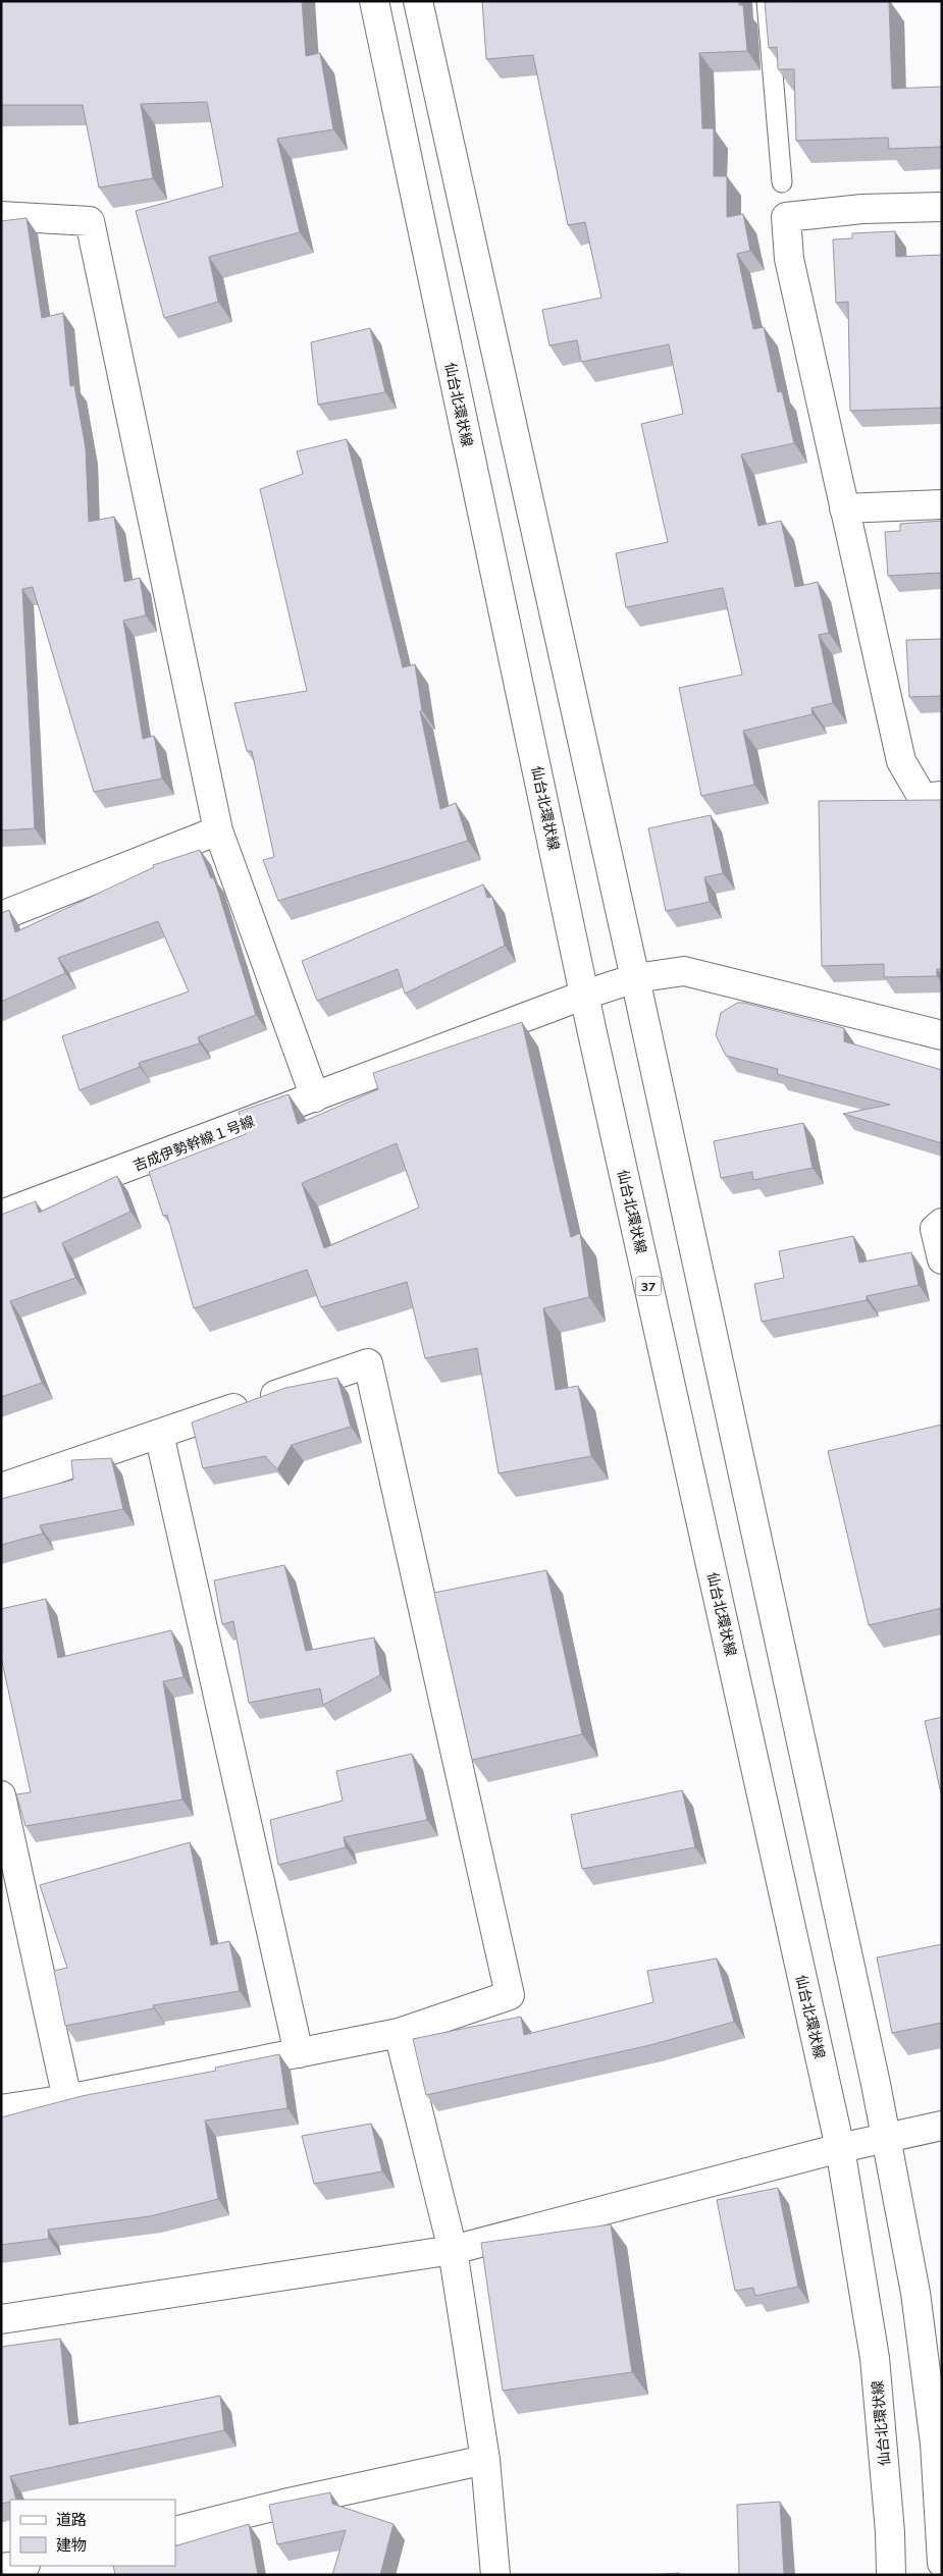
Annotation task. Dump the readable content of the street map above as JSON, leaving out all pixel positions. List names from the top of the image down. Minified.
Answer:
{"streets":{"street":["仙台北環状線","吉成伊勢幹線１号線","37"]},"crossings":[["仙台北環状線","吉成伊勢幹線１号線"]],"legend":["道路","建物"]}
